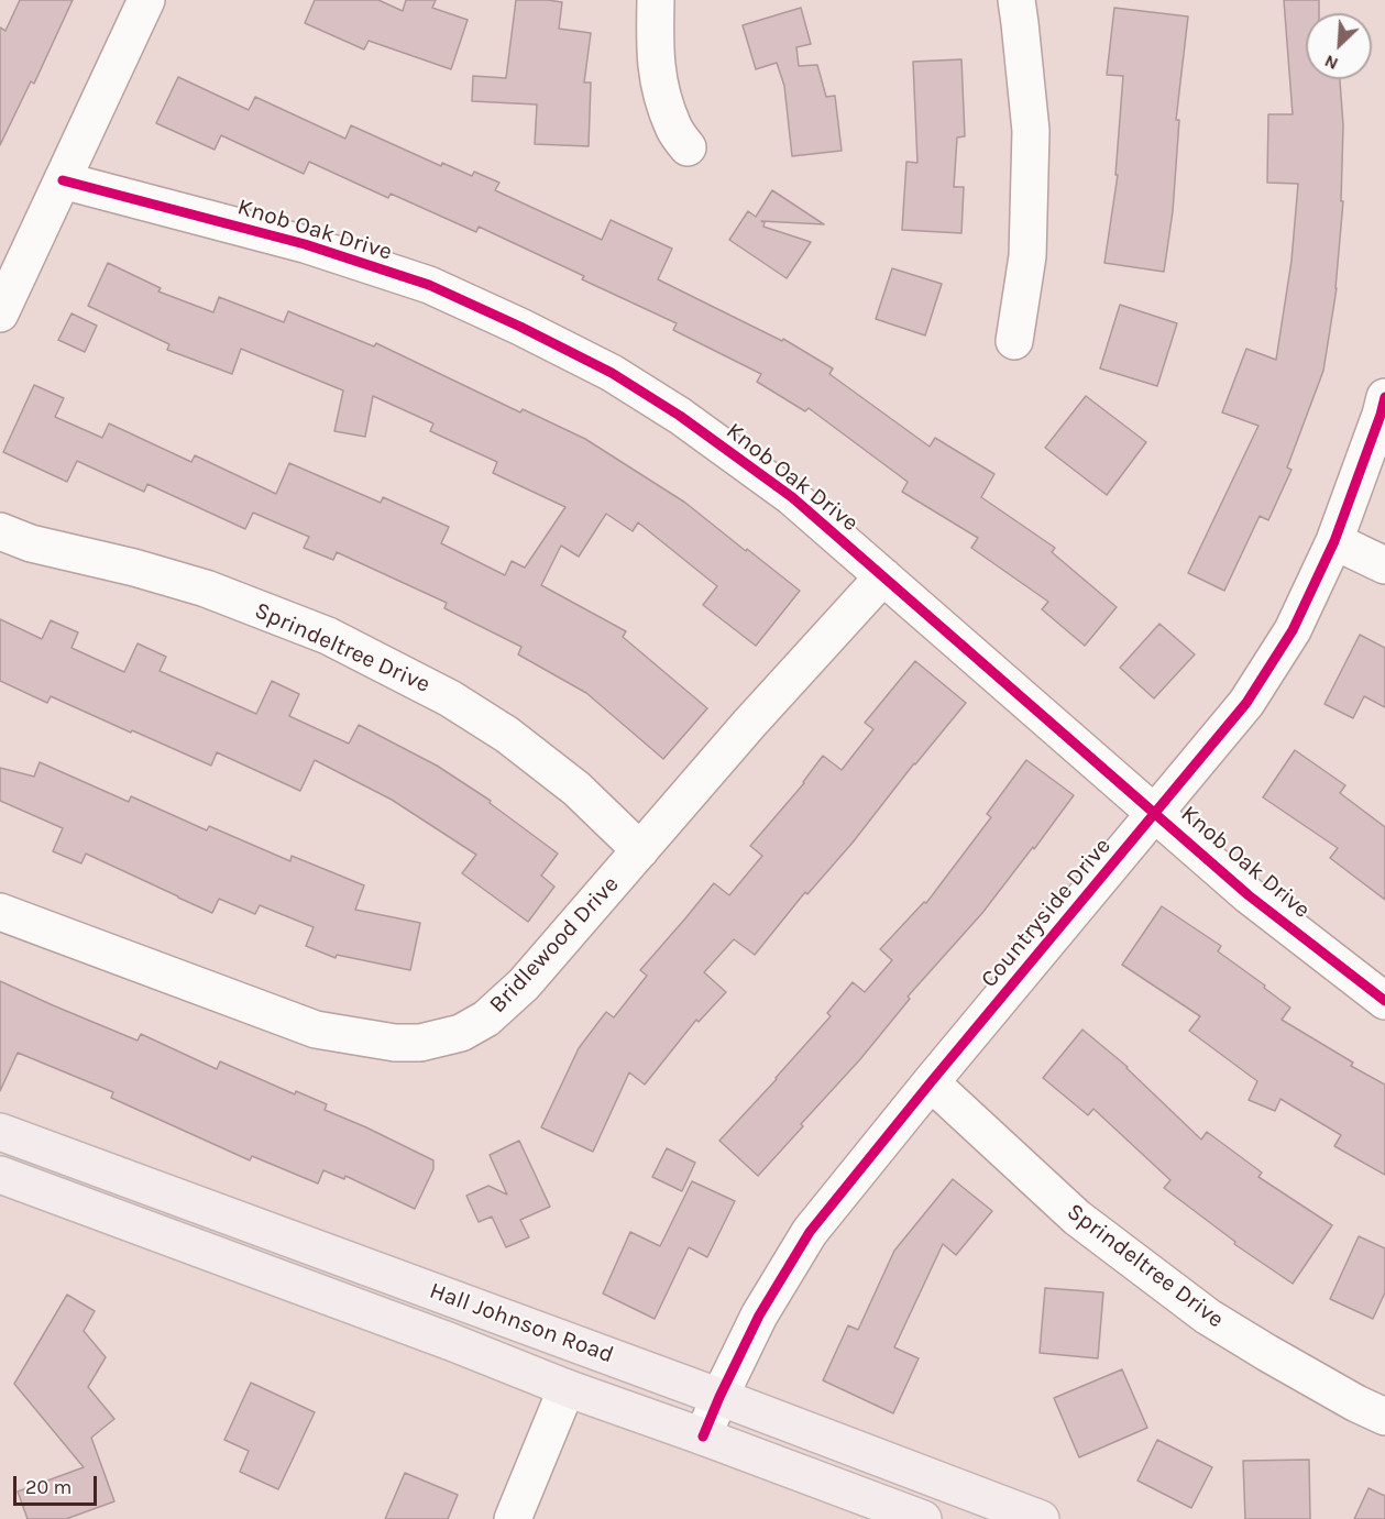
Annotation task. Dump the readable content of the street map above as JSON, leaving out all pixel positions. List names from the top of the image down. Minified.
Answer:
{"streets":{"main road":["Hall Johnson Road"],"street":["Knob Oak Drive","Sprindeltree Drive","Countryside Drive","Bridlewood Drive"]},"crossings":[["Knob Oak Drive","Countryside Drive"],["Knob Oak Drive","Bridlewood Drive"],["Sprindeltree Drive","Countryside Drive"],["Sprindeltree Drive","Bridlewood Drive"],["Countryside Drive","Hall Johnson Road"]],"scale_bar":"20 m","north":"bottom left"}
